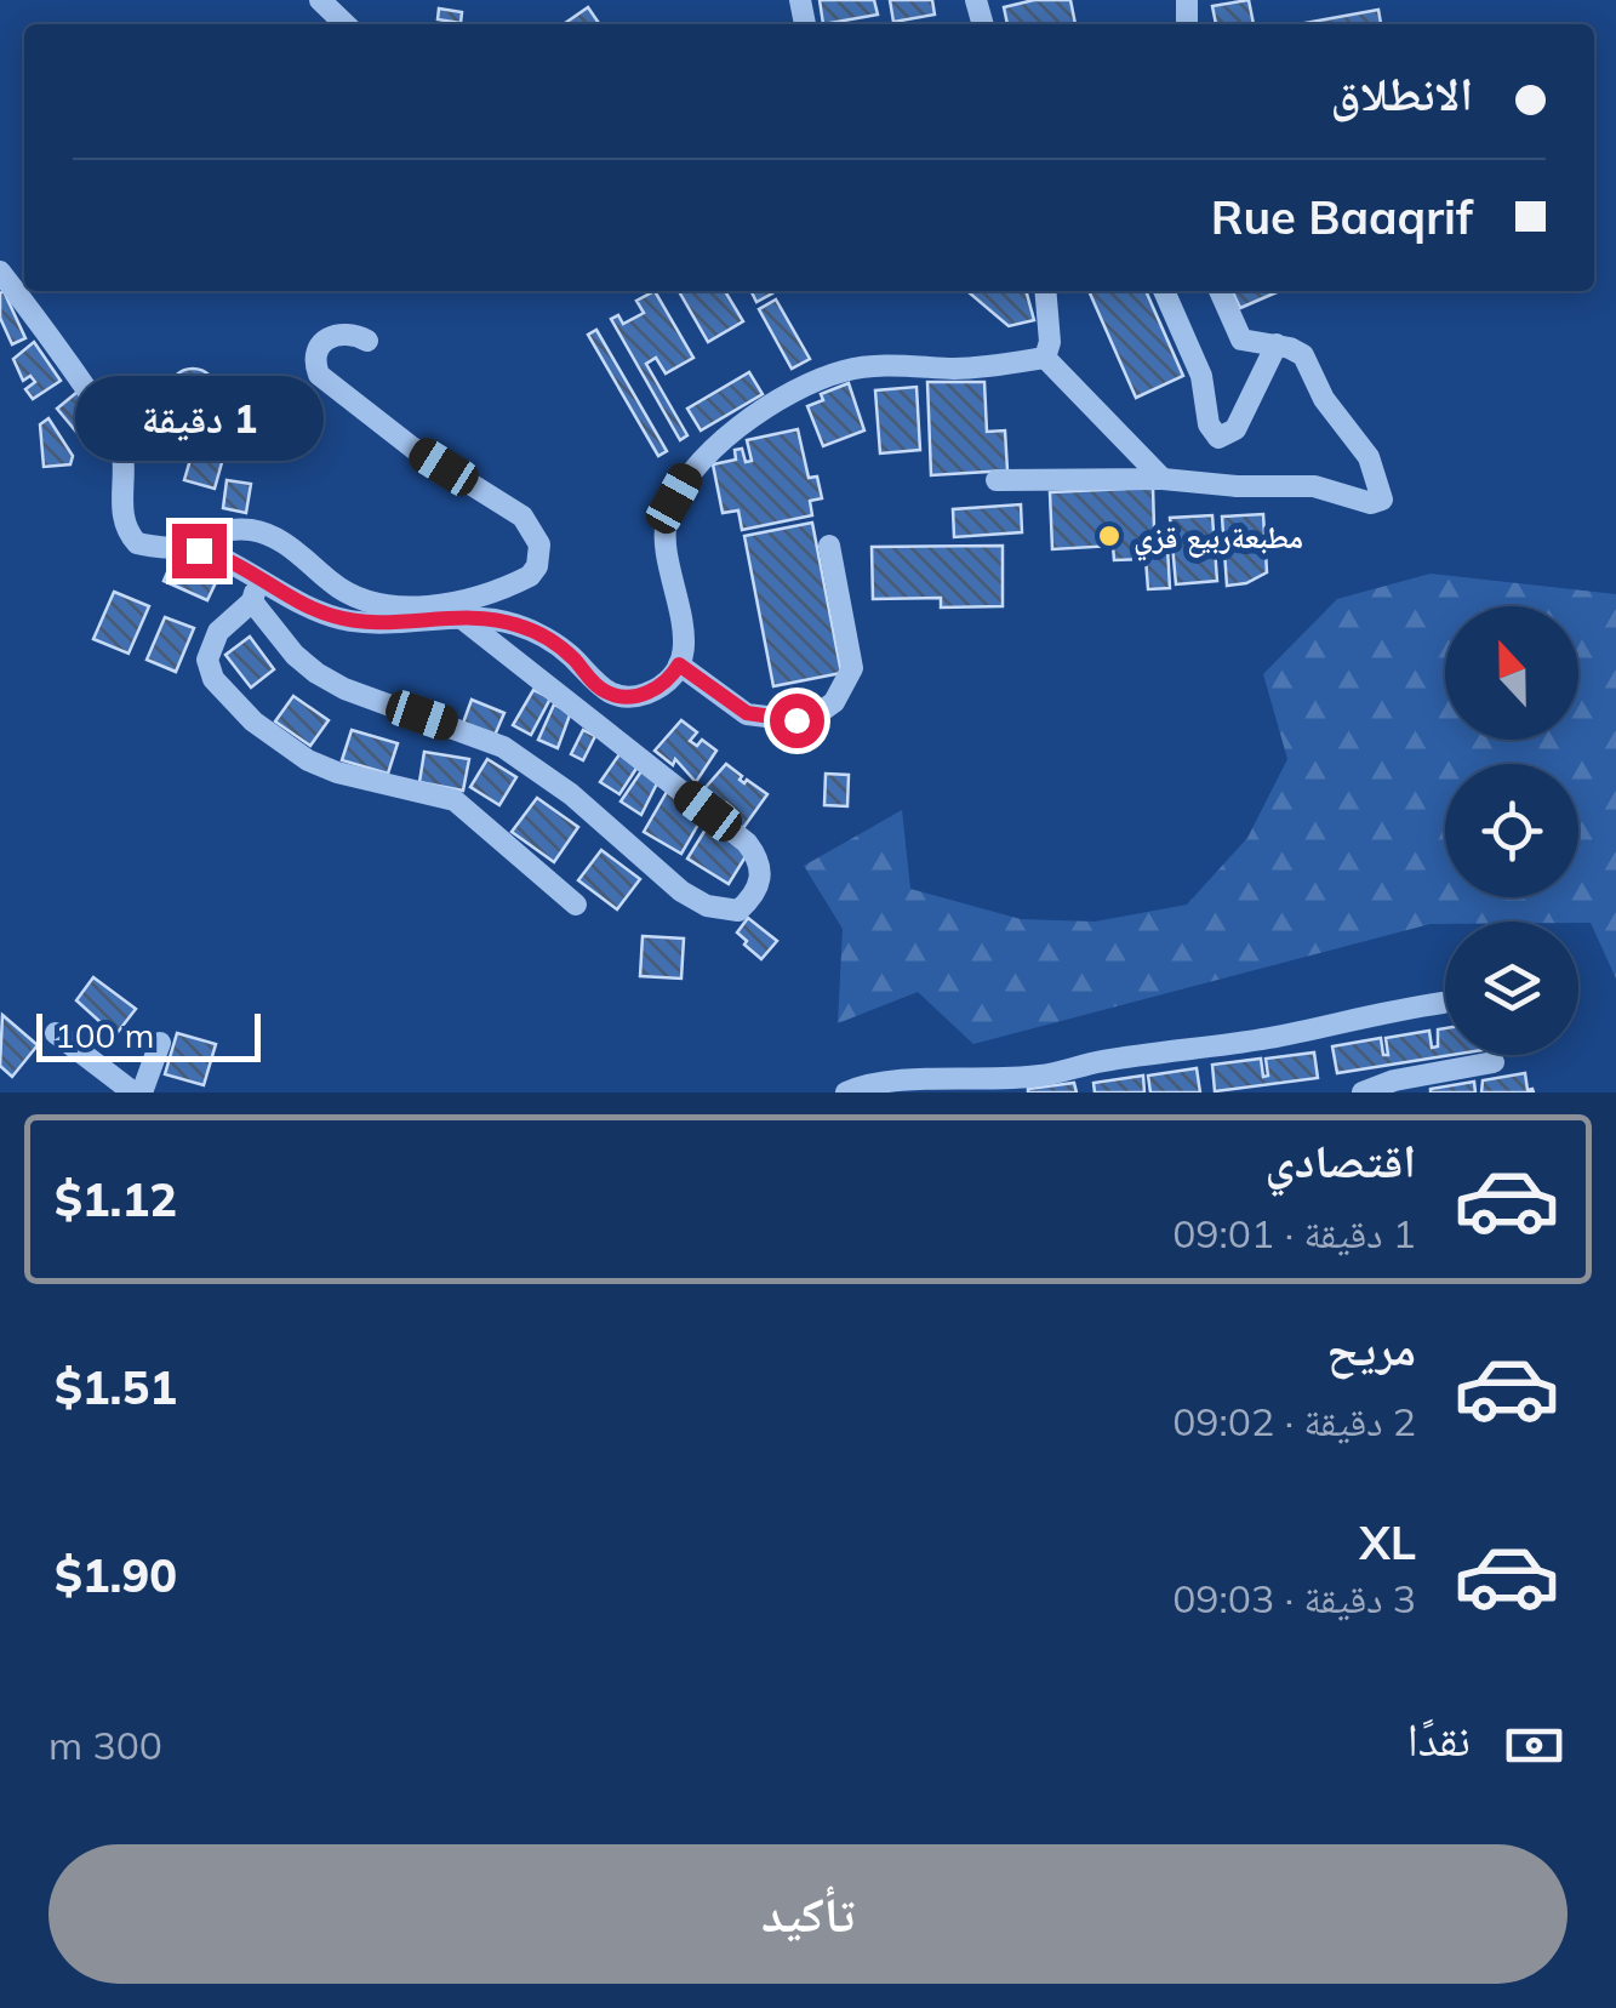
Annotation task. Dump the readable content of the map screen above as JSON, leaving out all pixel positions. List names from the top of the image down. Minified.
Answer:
{"places":["مطبعةربيع قزي"],"scale_bar":"100 m","north":"top","page":{"banner":["الانطلاق","Rue Baaqrif"],"bubble":"1 دقيقة","scale":"100 m","list":[{"name":"اقتصادي","note":"1 دقيقة · 09:01","value":"$1.12"},{"name":"مريح","note":"2 دقيقة · 09:02","value":"$1.51"},{"name":"XL","note":"3 دقيقة · 09:03","value":"$1.90"}],"pay":["نقدًا","300 m"],"buttons":"تأكيد"}}
